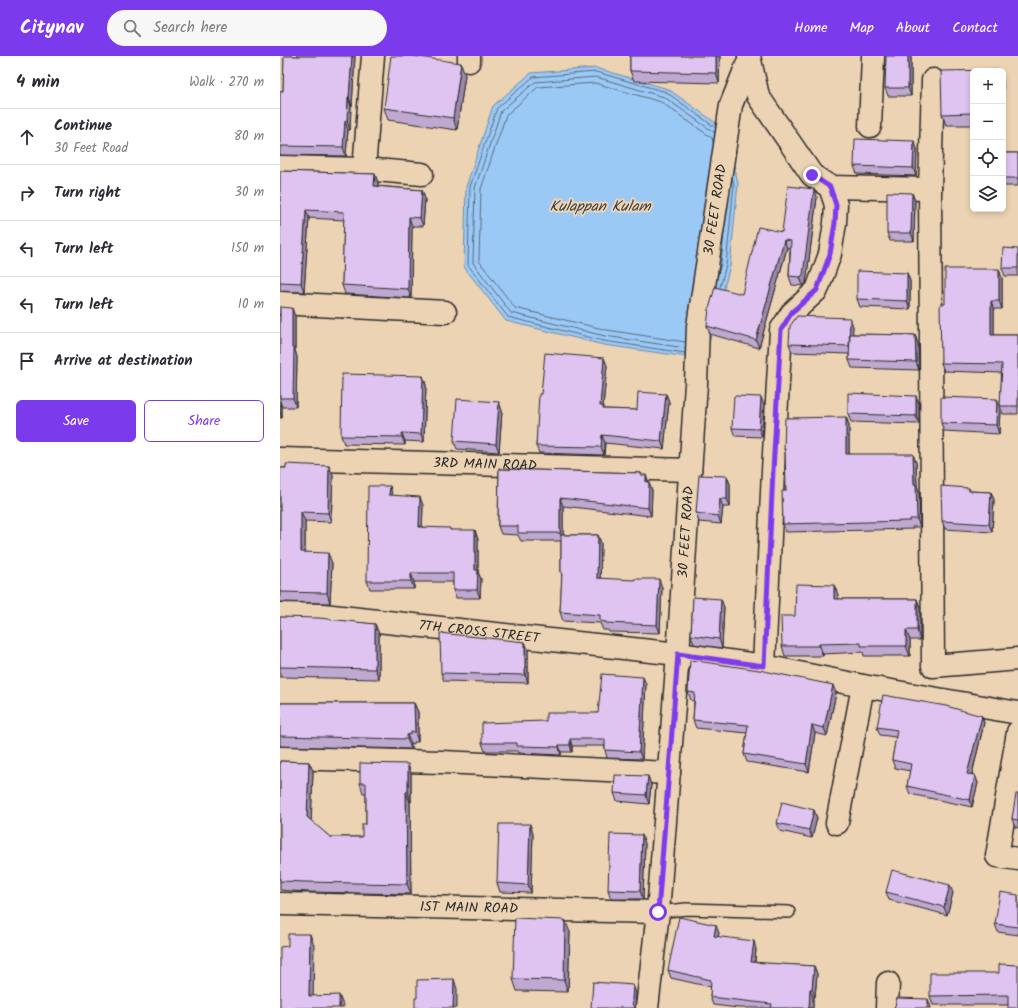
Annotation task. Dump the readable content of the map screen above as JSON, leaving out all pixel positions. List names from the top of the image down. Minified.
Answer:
{"streets":{"street":["30 FEET ROAD","3RD MAIN ROAD","7TH CROSS STREET","1ST MAIN ROAD"]},"crossings":[["30 FEET ROAD","3RD MAIN ROAD"],["30 FEET ROAD","7TH CROSS STREET"],["30 FEET ROAD","1ST MAIN ROAD"]],"water":["Kulappan Kulam"],"page":{"header":"Citynav","search":"Search here","nav":["Home","Map","About","Contact"],"heading":["4 min","Walk · 270 m"],"map_buttons":["+","−"],"list":[["Continue","30 Feet Road","80 m"],["Turn right","30 m"],["Turn left","150 m"],["Turn left","10 m"],"Arrive at destination"],"buttons":["Save","Share"]}}
